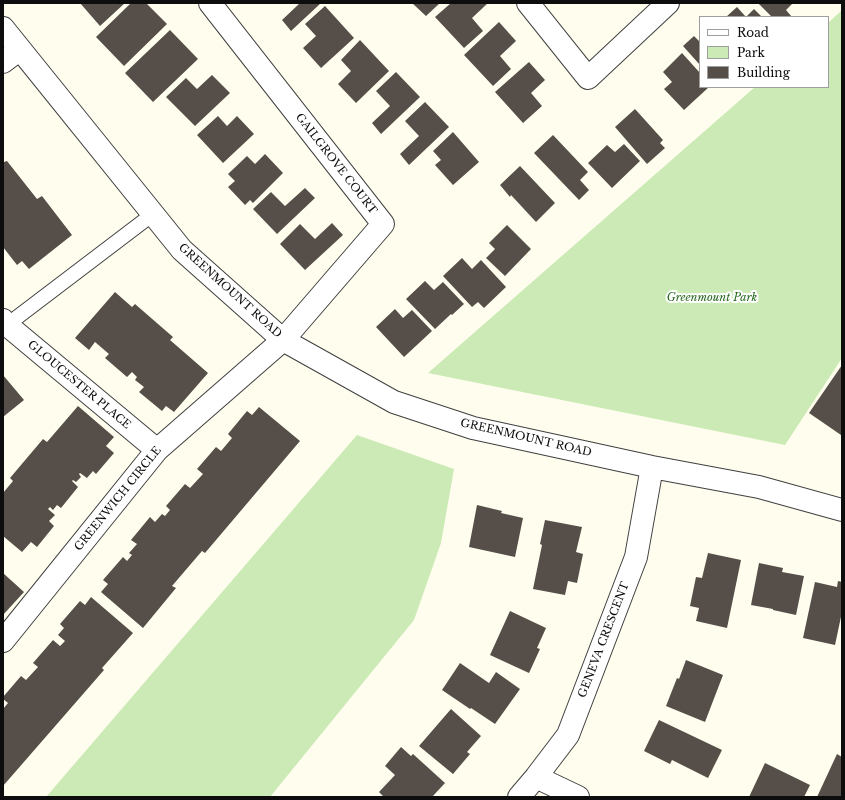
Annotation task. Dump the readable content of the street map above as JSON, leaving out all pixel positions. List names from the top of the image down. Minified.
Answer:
{"streets":{"street":["GAILGROVE COURT","GREENMOUNT ROAD","GLOUCESTER PLACE","GREENWICH CIRCLE","GENEVA CRESCENT"]},"crossings":[["GAILGROVE COURT","GREENMOUNT ROAD"],["GAILGROVE COURT","GREENWICH CIRCLE"],["GREENMOUNT ROAD","GREENWICH CIRCLE"],["GREENMOUNT ROAD","GENEVA CRESCENT"],["GLOUCESTER PLACE","GREENWICH CIRCLE"]],"parks":["Greenmount Park"],"legend":["Road","Park","Building"]}
